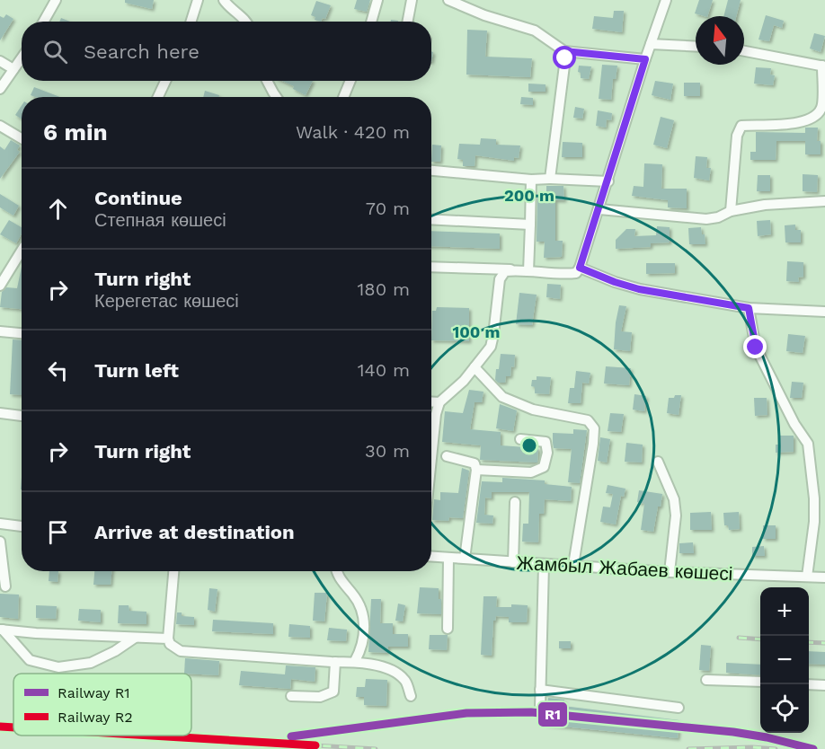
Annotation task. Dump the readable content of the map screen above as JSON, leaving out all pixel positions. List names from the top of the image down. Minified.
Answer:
{"streets":{"street":["Жамбыл Жабаев көшесі"]},"lines":["rail line R1","rail line R2"],"legend":["Railway R1","Railway R2"],"north":"top","page":{"search":"Search here","heading":["6 min","Walk · 420 m"],"list":[["Continue","Степная көшесі","70 m"],["Turn right","Керегетас көшесі","180 m"],["Turn left","140 m"],["Turn right","30 m"],"Arrive at destination"],"map_buttons":["+","−"]},"rings":["200 m","100 m"]}
